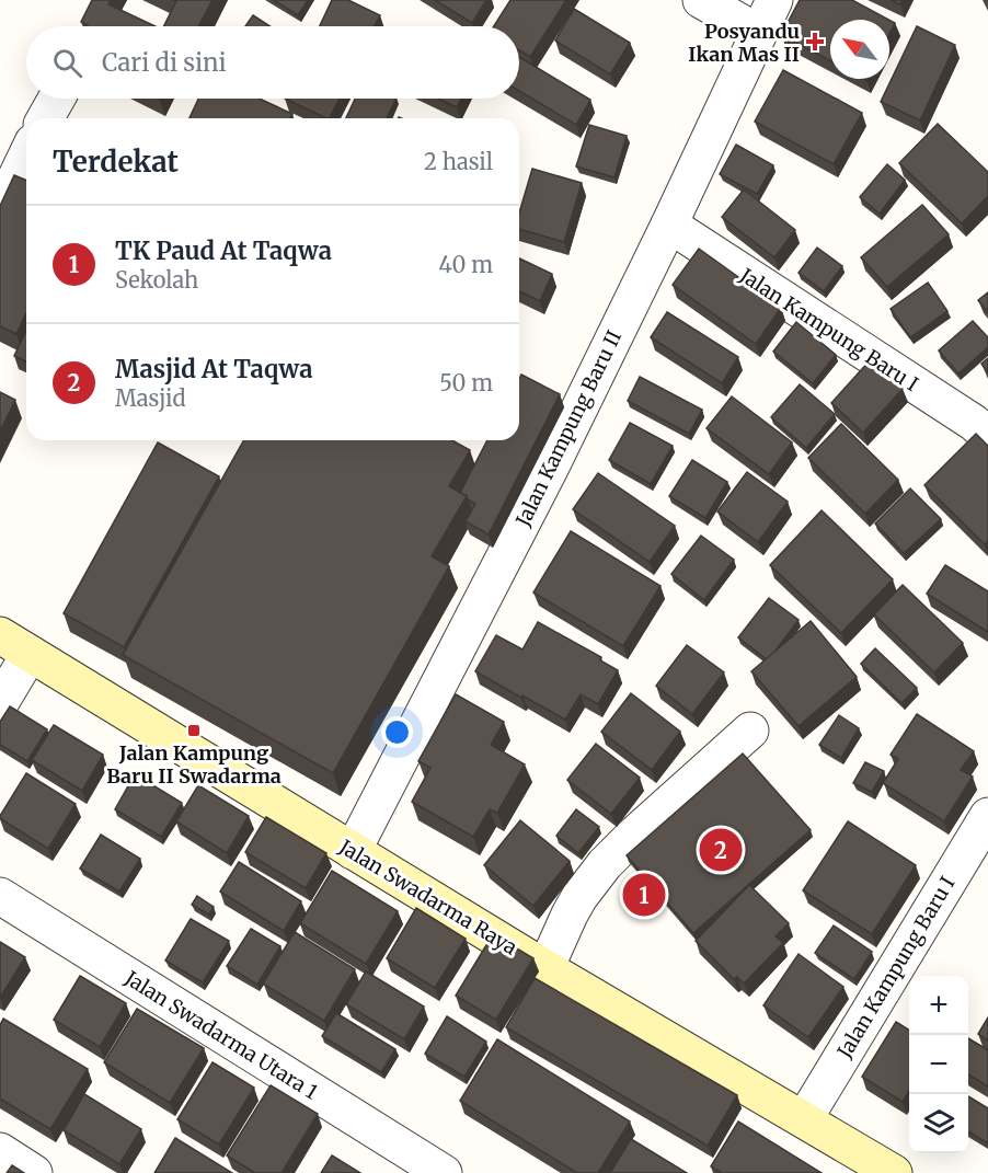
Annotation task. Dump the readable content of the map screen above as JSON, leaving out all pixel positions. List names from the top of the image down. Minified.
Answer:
{"streets":{"main road":["Jalan Swadarma Raya"],"street":["Jalan Kampung Baru I","Jalan Kampung Baru II","Jalan Swadarma Utara 1"]},"crossings":[["Jalan Kampung Baru I","Jalan Kampung Baru II"],["Jalan Kampung Baru I","Jalan Swadarma Raya"],["Jalan Kampung Baru II","Jalan Swadarma Raya"]],"places":{"health":["Posyandu Ikan Mas II"],"transit":["Jalan Kampung Baru II Swadarma"]},"north":"top left","page":{"search":"Cari di sini","heading":["Terdekat","2 hasil"],"list":[{"mark":"1","name":"TK Paud At Taqwa","note":"Sekolah","value":"40 m"},{"mark":"2","name":"Masjid At Taqwa","note":"Masjid","value":"50 m"}],"pins":["2","1"],"map_buttons":["+","−"]}}
